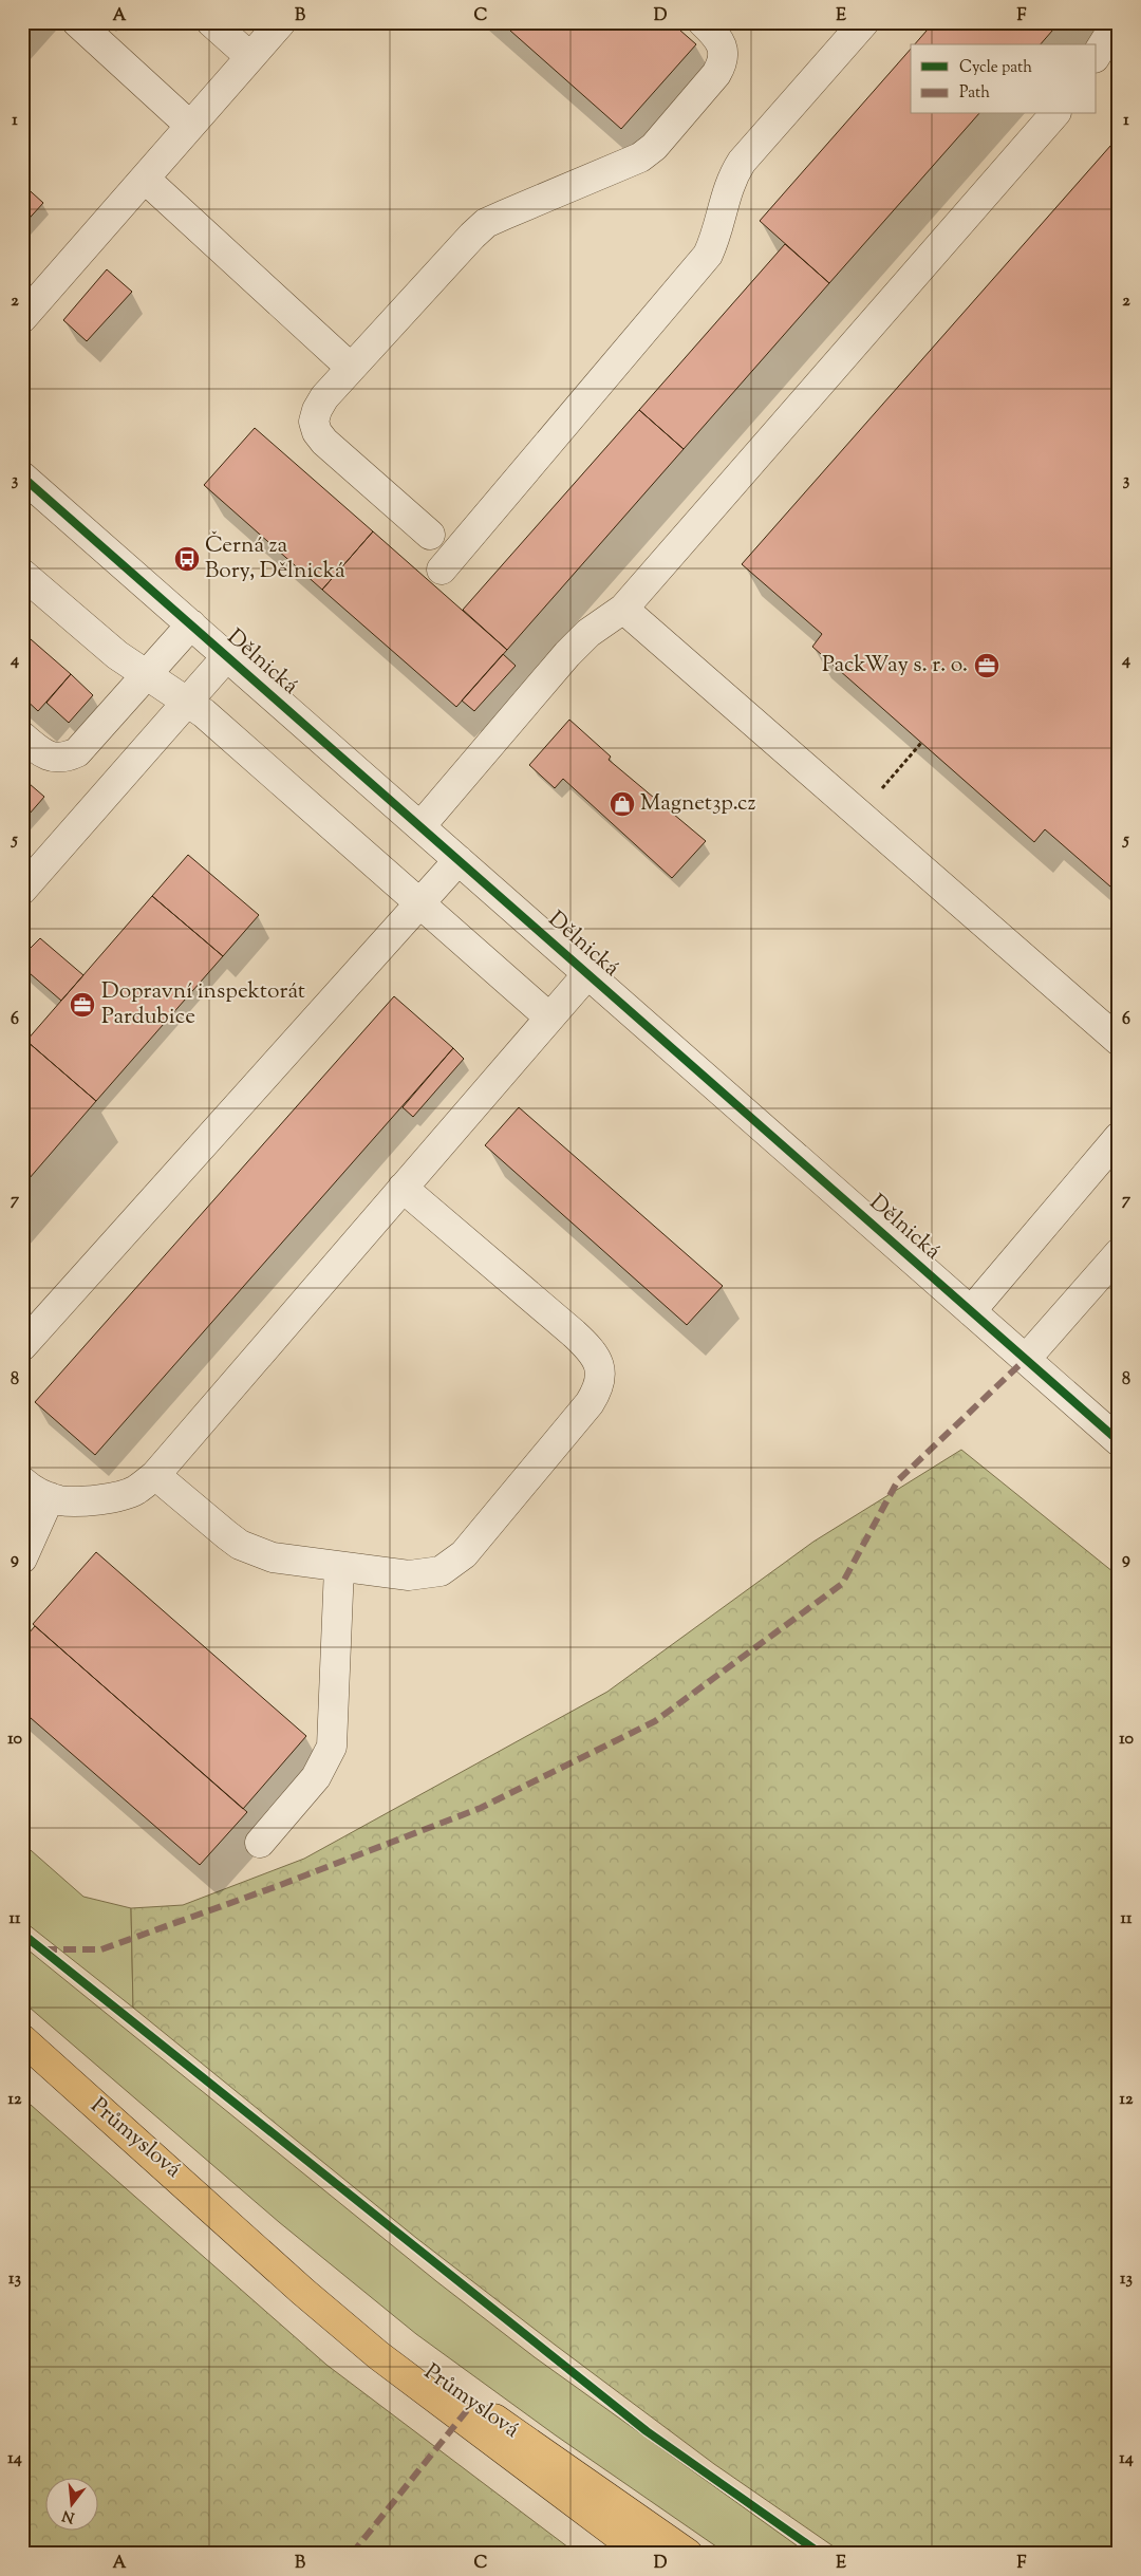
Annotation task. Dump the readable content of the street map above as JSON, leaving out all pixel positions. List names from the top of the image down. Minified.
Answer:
{"streets":{"main road":["Průmyslová"],"street":["Dělnická"]},"places":{"bus stop":["Černá za Bory, Dělnická"],"office":["PackWay s. r. o.","Dopravní inspektorát Pardubice"],"shop":["Magnet3p.cz"]},"legend":["Cycle path","Path"],"north":"bottom","grid":{"columns":["A","B","C","D","E","F"],"rows":["1","2","3","4","5","6","7","8","9","10","11","12","13","14"]}}
